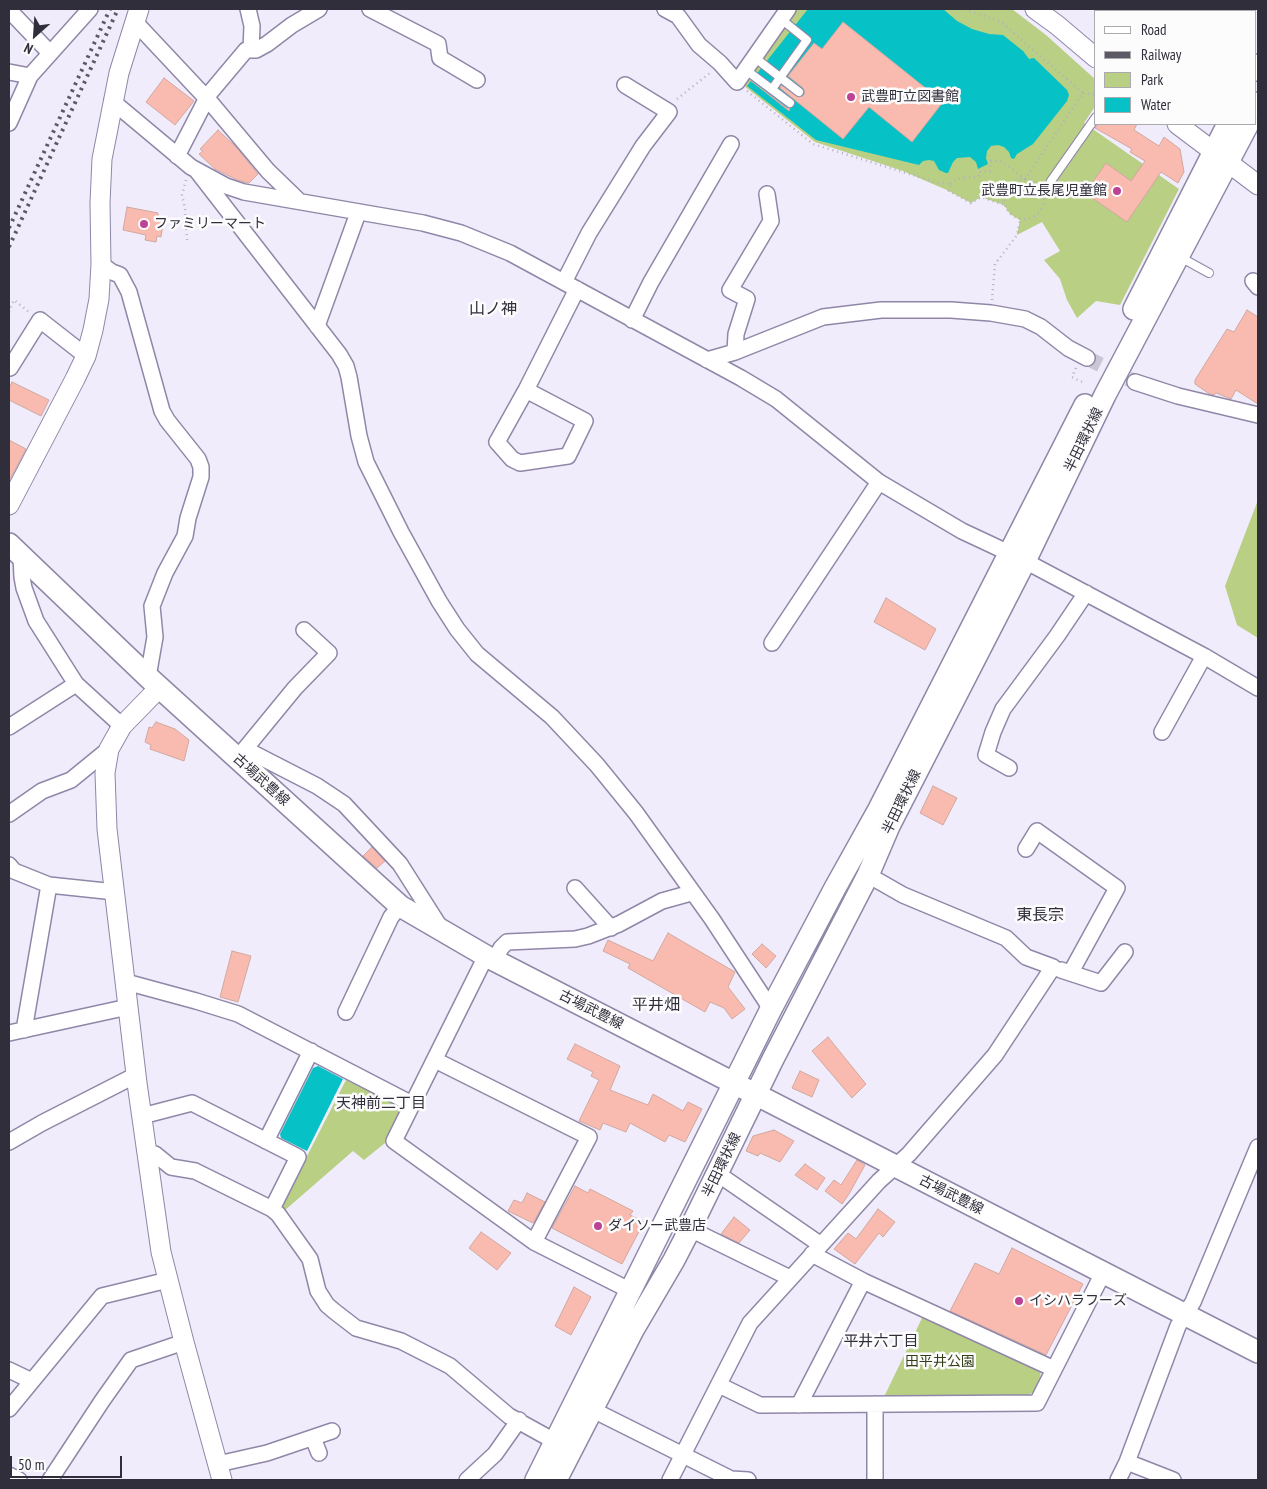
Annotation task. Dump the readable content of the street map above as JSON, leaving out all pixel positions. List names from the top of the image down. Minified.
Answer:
{"streets":{"main road":["半田環状線","古場武豊線"]},"crossings":[["半田環状線","古場武豊線"]],"districts":["山ノ神","東長宗","平井畑","天神前二丁目","平井六丁目"],"parks":["田平井公園"],"places":["武豊町立図書館","武豊町立長尾児童館","ファミリーマート","ダイソー武豊店","イシハラフーズ"],"legend":["Road","Railway","Park","Water"],"scale_bar":"50 m","north":"bottom left"}
